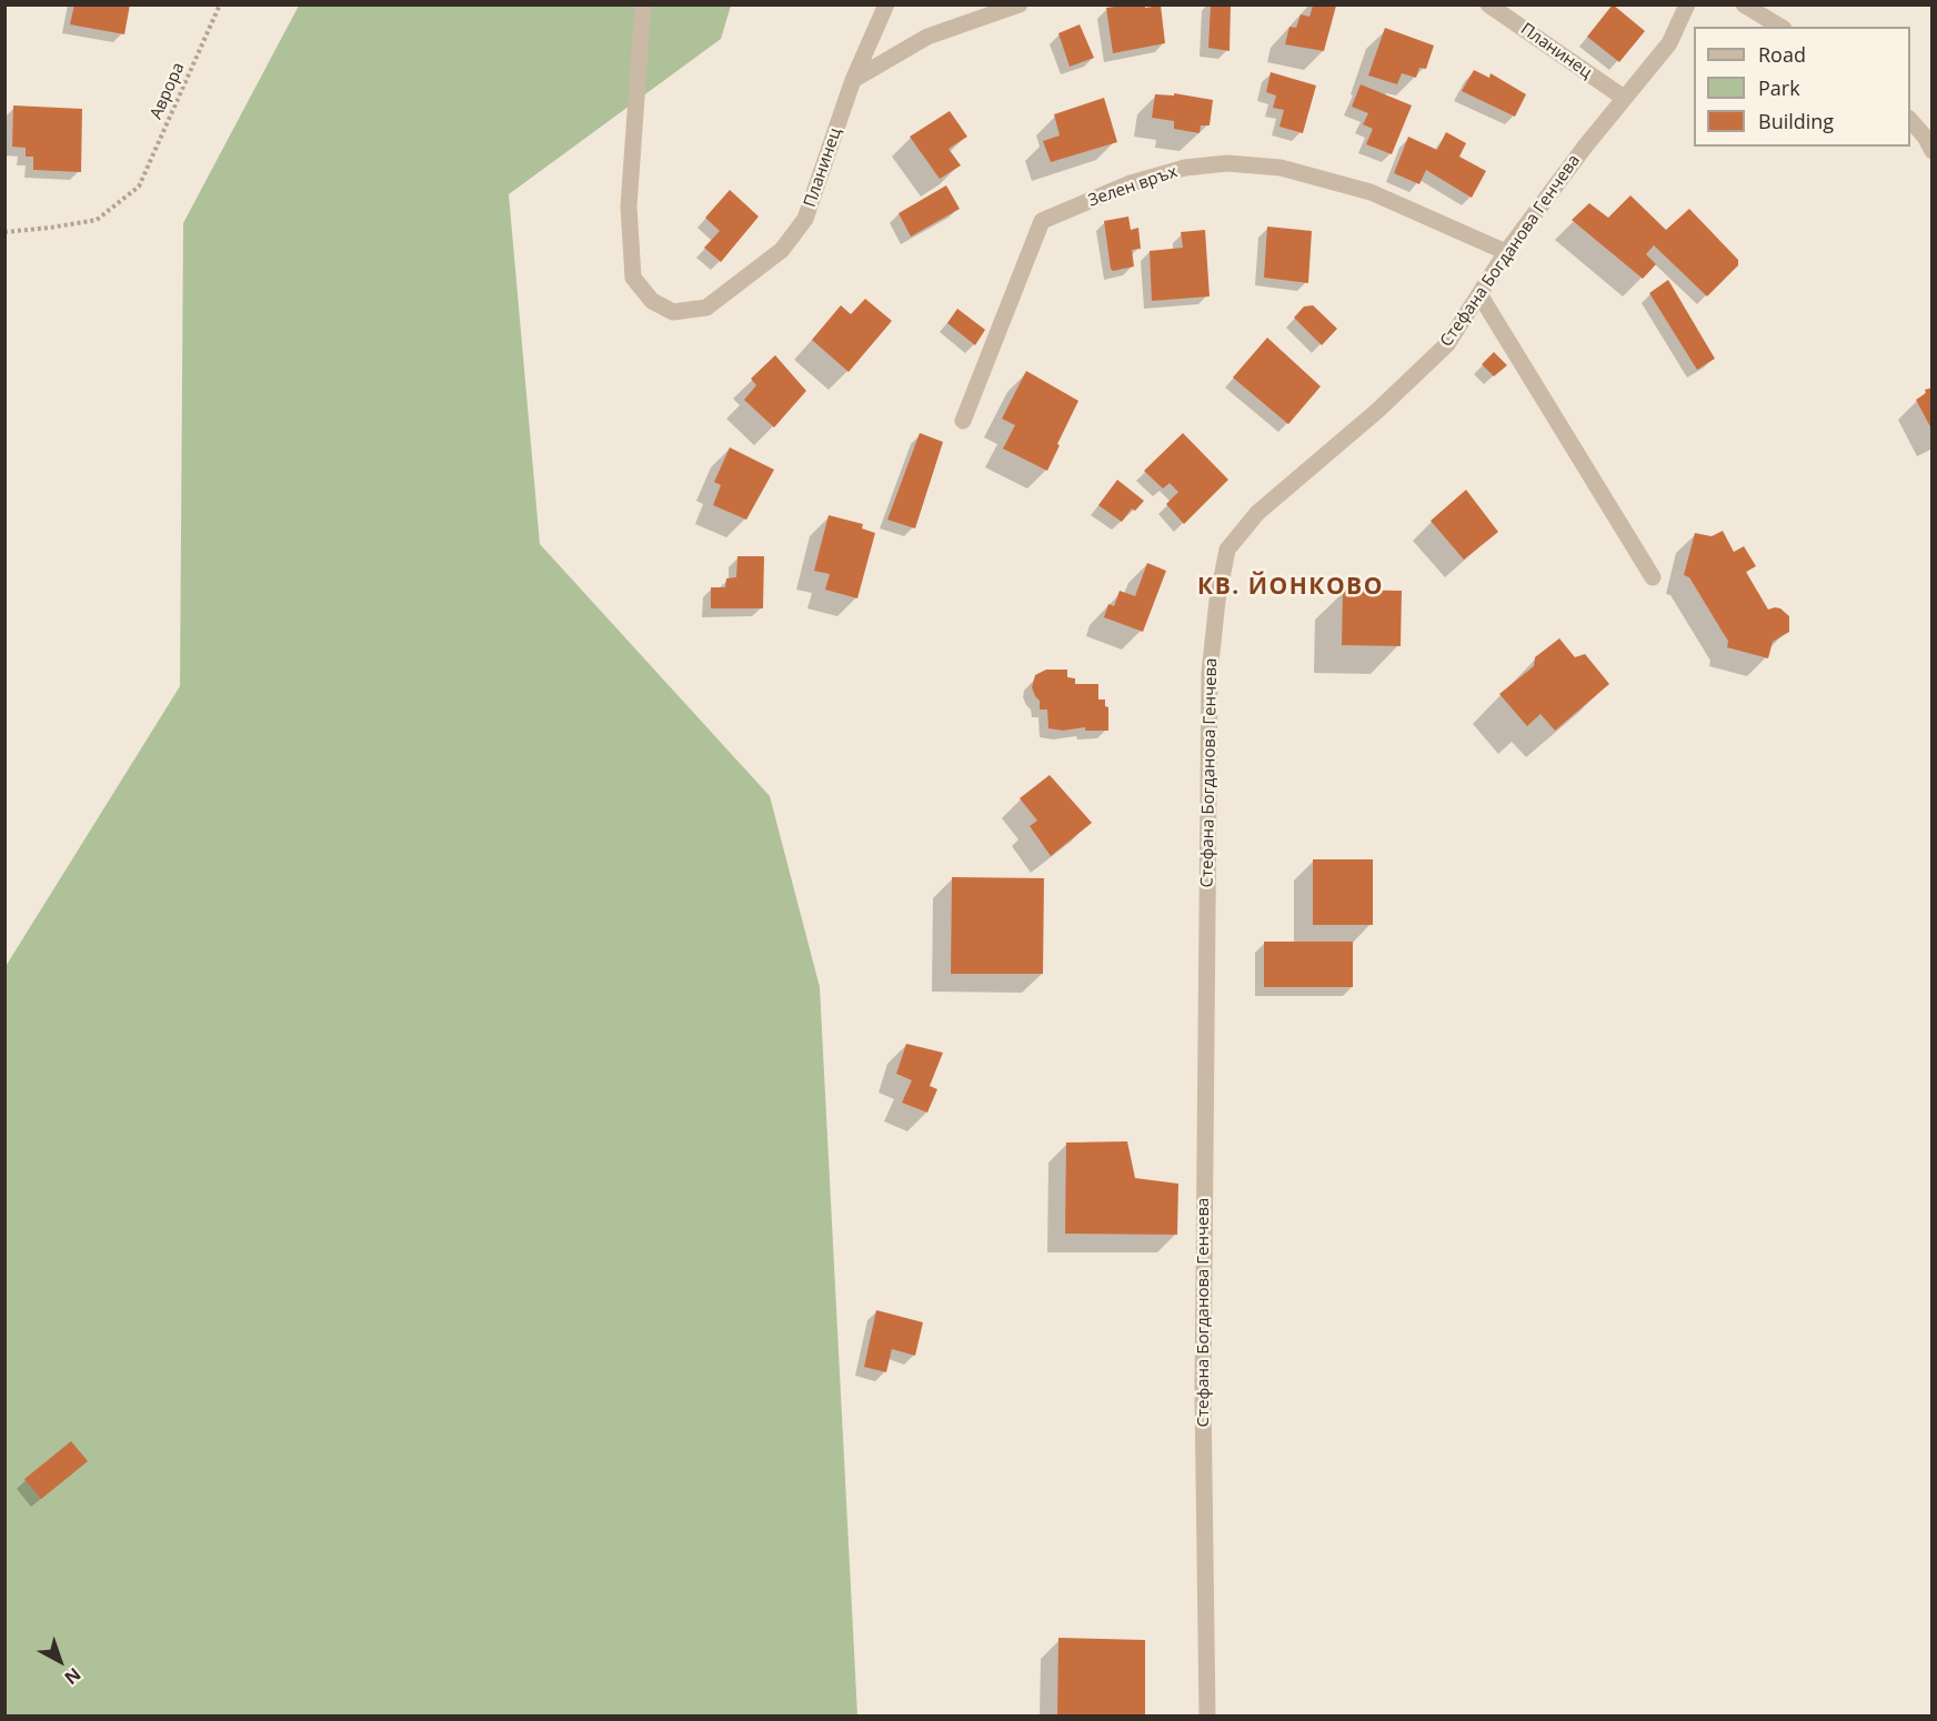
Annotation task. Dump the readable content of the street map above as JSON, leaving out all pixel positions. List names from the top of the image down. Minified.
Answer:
{"streets":{"street":["Планинец","Зелен връх","Стефана Богданова Генчева"],"path":["Аврора"]},"crossings":[["Планинец","Стефана Богданова Генчева"],["Зелен връх","Стефана Богданова Генчева"]],"districts":["КВ. ЙОНКОВО"],"legend":["Road","Park","Building"],"north":"bottom right"}
